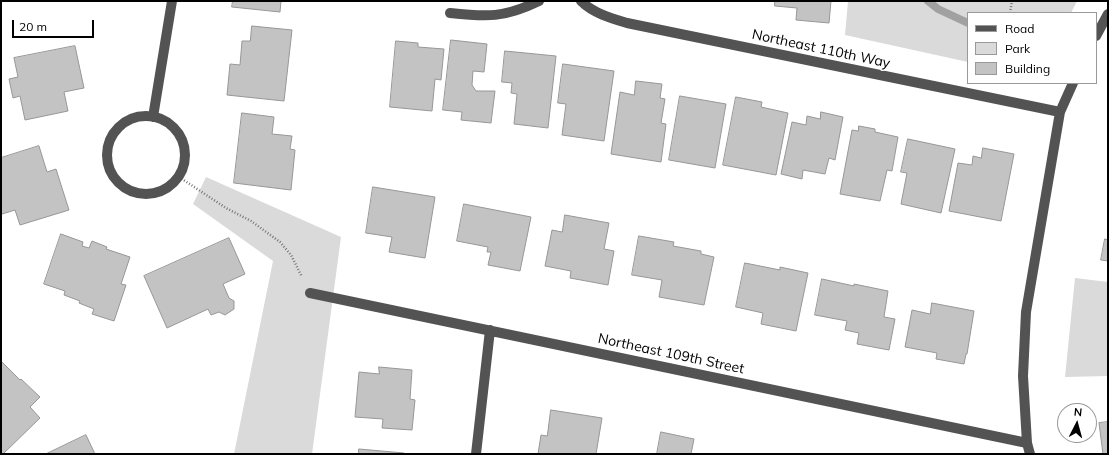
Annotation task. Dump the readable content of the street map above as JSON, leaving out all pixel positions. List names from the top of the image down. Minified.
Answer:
{"streets":{"street":["Northeast 110th Way","Northeast 109th Street"]},"legend":["Road","Park","Building"],"scale_bar":"20 m","north":"top"}
